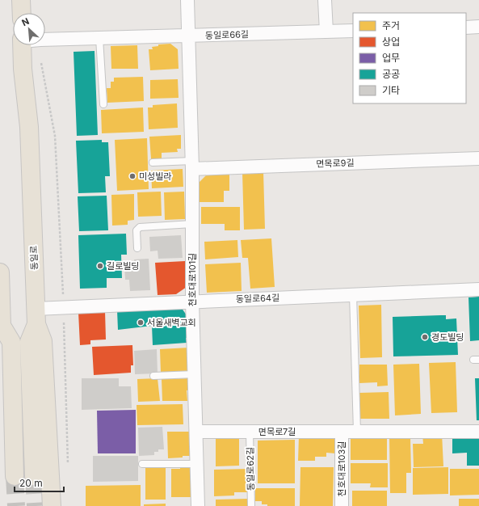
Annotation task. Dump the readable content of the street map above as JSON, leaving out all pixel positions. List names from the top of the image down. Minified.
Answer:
{"streets":{"main road":["동일로"],"street":["동일로66길","면목로9길","천호대로101길","동일로64길","면목로7길","천호대로103길"],"lane":["동일로62길"]},"crossings":[["동일로66길","천호대로101길"],["면목로9길","천호대로101길"],["동일로","동일로64길"],["천호대로101길","동일로64길"],["천호대로101길","면목로7길"],["면목로7길","동일로62길"],["면목로7길","천호대로103길"]],"places":["미성빌라","길로빌딩","서울새벽교회","경도빌딩"],"legend":["주거","상업","업무","공공","기타"],"scale_bar":"20 m","north":"top left"}
